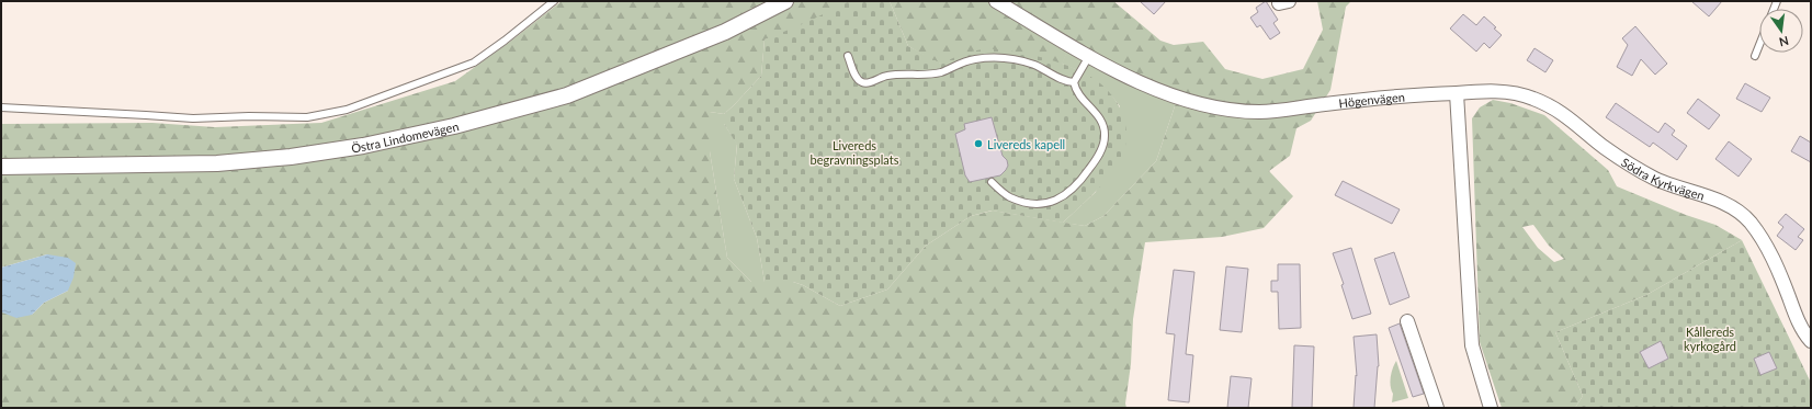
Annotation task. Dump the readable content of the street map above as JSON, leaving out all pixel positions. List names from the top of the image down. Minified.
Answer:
{"streets":{"street":["Högenvägen","Östra Lindomevägen","Södra Kyrkvägen"]},"crossings":[["Högenvägen","Södra Kyrkvägen"]],"parks":["Livereds begravningsplats","Kållereds kyrkogård"],"places":["Livereds kapell"],"north":"bottom"}
